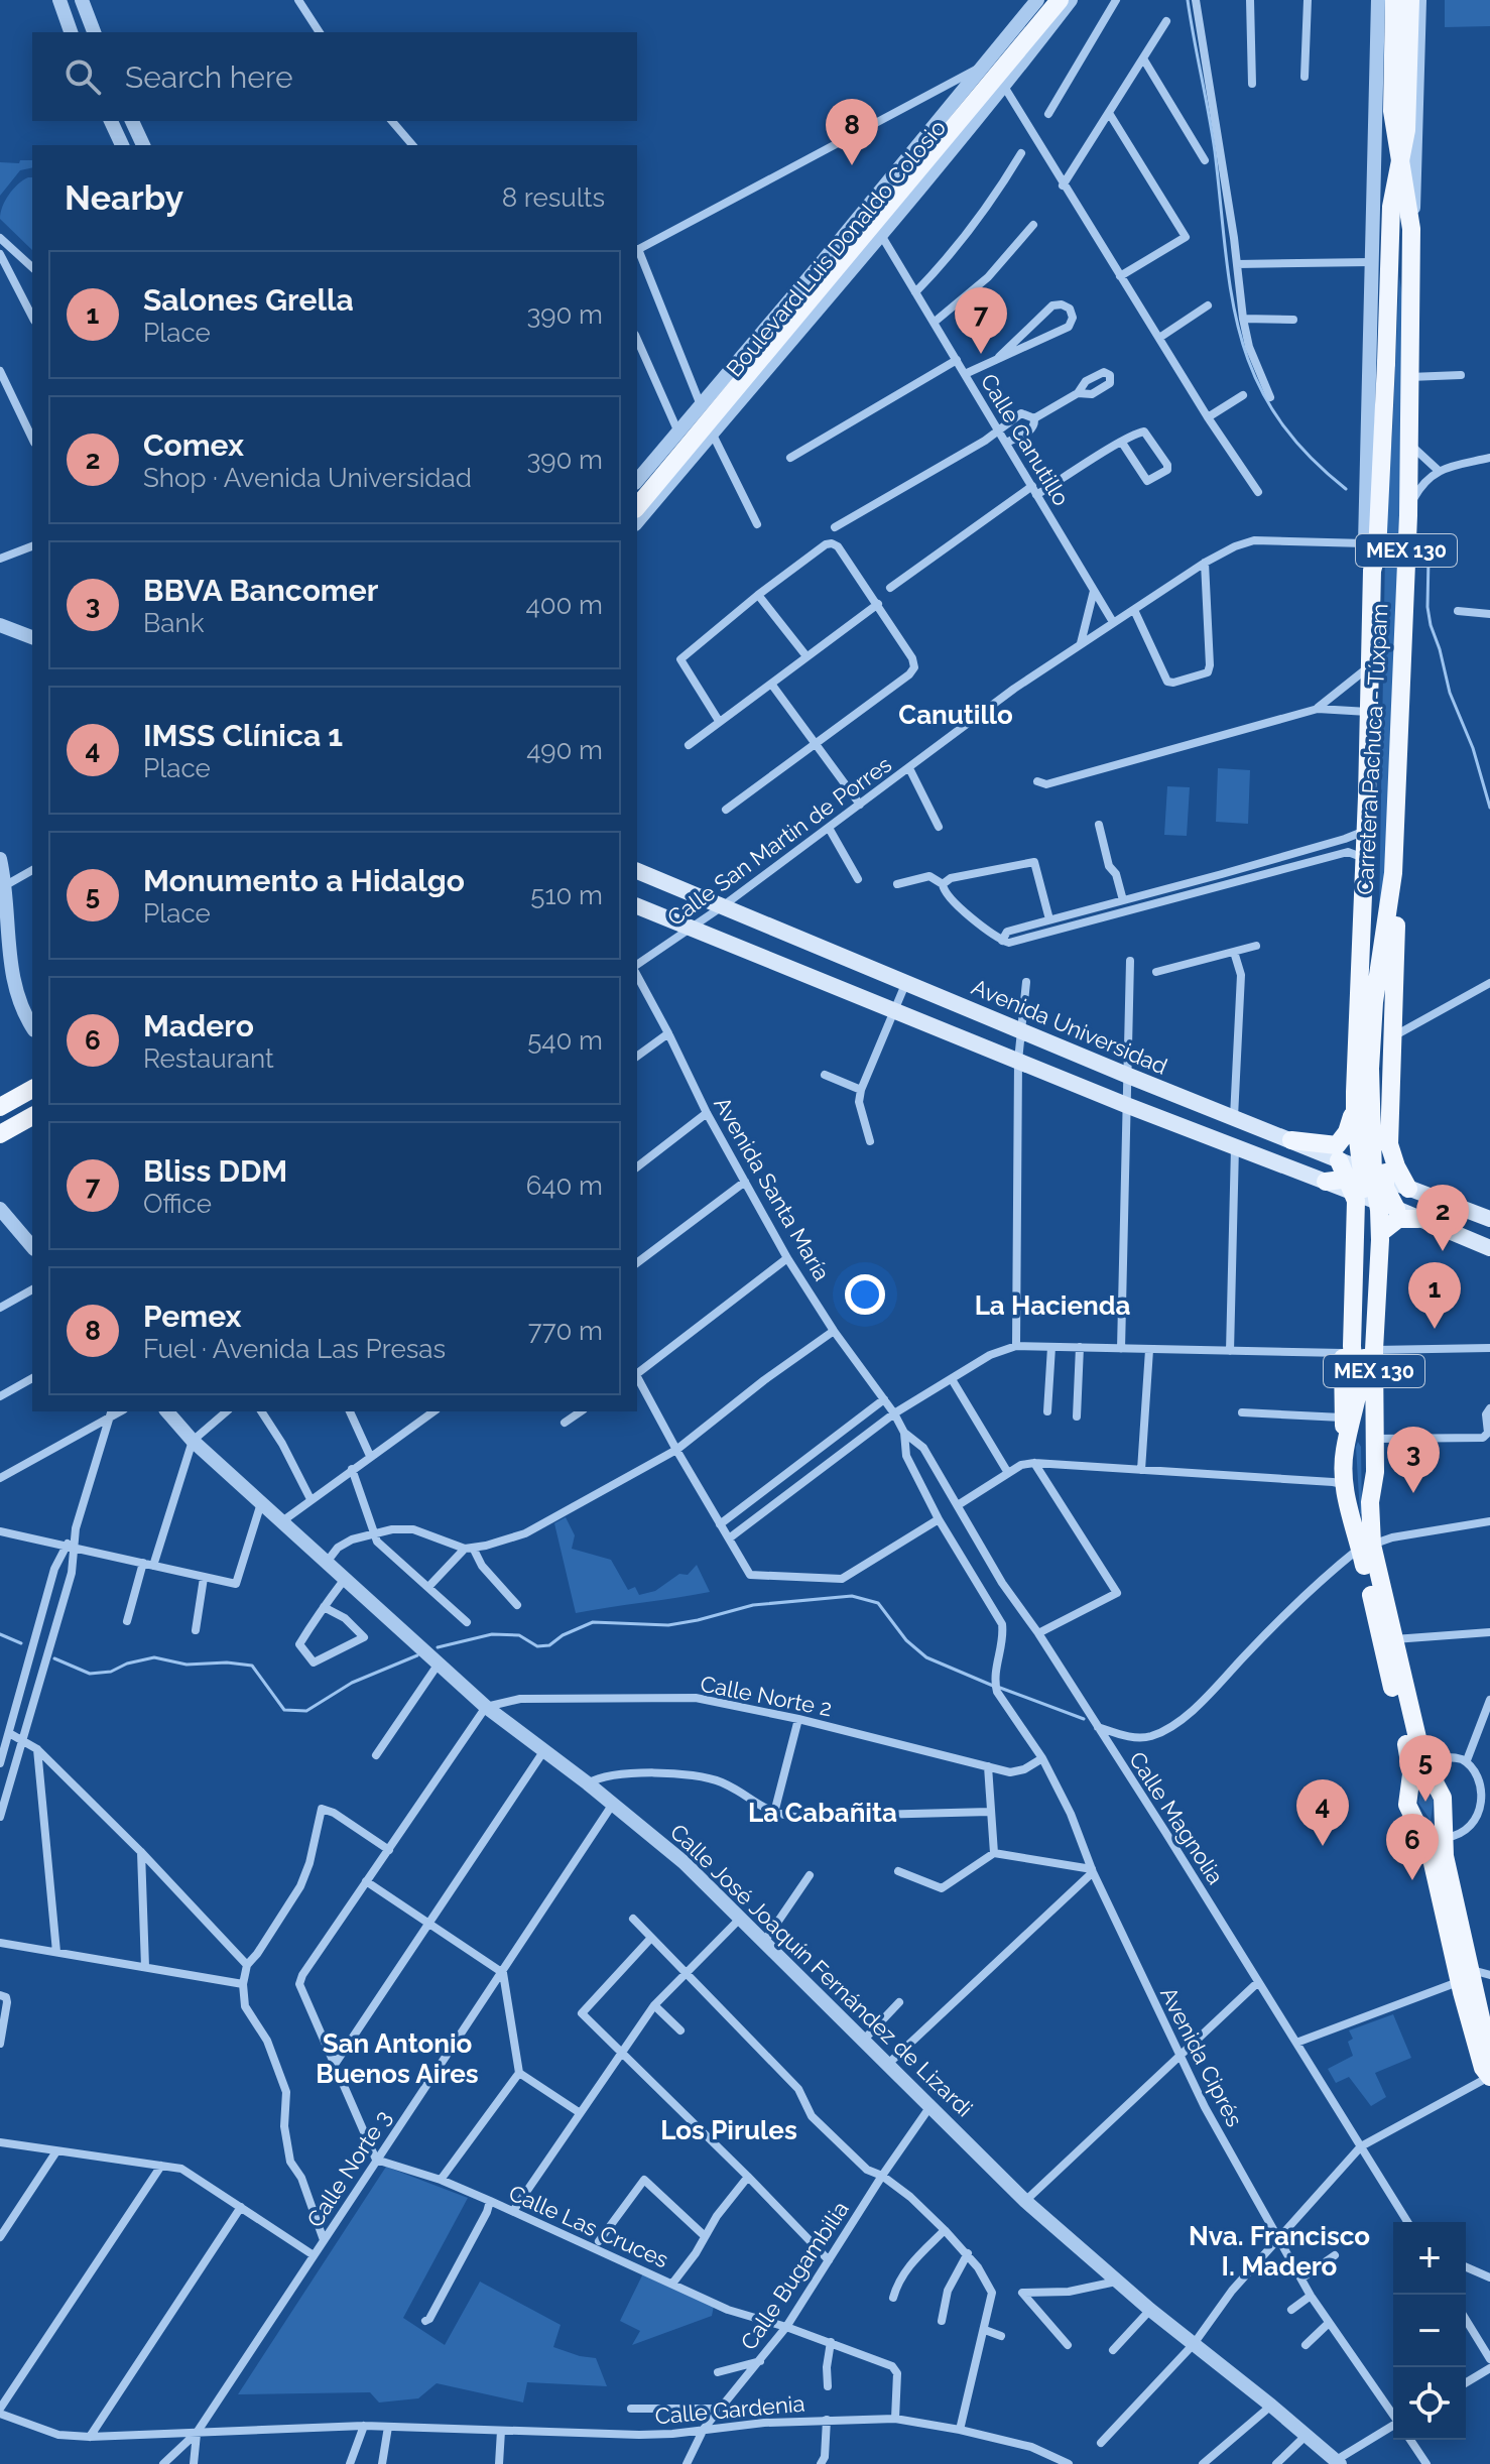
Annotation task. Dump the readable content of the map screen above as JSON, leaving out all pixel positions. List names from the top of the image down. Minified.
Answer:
{"streets":{"main road":["MEX 130","Carretera Pachuca - Túxpam","Avenida Universidad"],"street":["Boulevard Luis Donaldo Colosio","Calle Canutillo","Calle San Martin de Porres","Avenida Santa María","Calle Norte 2","Calle Magnolia","Calle José Joaquín Fernández de Lizardi","Avenida Ciprés","Calle Norte 3","Calle Las Cruces","Calle Bugambilia","Calle Gardenia"]},"crossings":[["Boulevard Luis Donaldo Colosio","Calle Canutillo"],["Calle Canutillo","Calle San Martin de Porres"],["MEX 130","Carretera Pachuca - Túxpam"],["Carretera Pachuca - Túxpam","Calle San Martin de Porres"],["Calle San Martin de Porres","Avenida Universidad"],["Avenida Santa María","Calle Magnolia"],["Calle Norte 2","Calle José Joaquín Fernández de Lizardi"],["Calle Norte 2","Avenida Ciprés"],["Calle José Joaquín Fernández de Lizardi","Calle Norte 3"],["Calle José Joaquín Fernández de Lizardi","Calle Bugambilia"],["Calle Norte 3","Calle Las Cruces"],["Calle Norte 3","Calle Gardenia"],["Calle Las Cruces","Calle Bugambilia"],["Calle Las Cruces","Calle Gardenia"],["Calle Bugambilia","Calle Gardenia"]],"districts":["Canutillo","La Hacienda","La Cabañita","San Antonio Buenos Aires","Los Pirules","Nva. Francisco I. Madero"],"page":{"search":"Search here","pins":["8","7","2","1","3","5","4","6"],"heading":["Nearby","8 results"],"list":[{"mark":"1","name":"Salones Grella","note":"Place","value":"390 m"},{"mark":"2","name":"Comex","note":"Shop · Avenida Universidad","value":"390 m"},{"mark":"3","name":"BBVA Bancomer","note":"Bank","value":"400 m"},{"mark":"4","name":"IMSS Clínica 1","note":"Place","value":"490 m"},{"mark":"5","name":"Monumento a Hidalgo","note":"Place","value":"510 m"},{"mark":"6","name":"Madero","note":"Restaurant","value":"540 m"},{"mark":"7","name":"Bliss DDM","note":"Office","value":"640 m"},{"mark":"8","name":"Pemex","note":"Fuel · Avenida Las Presas","value":"770 m"}],"map_buttons":["+","−"]}}
